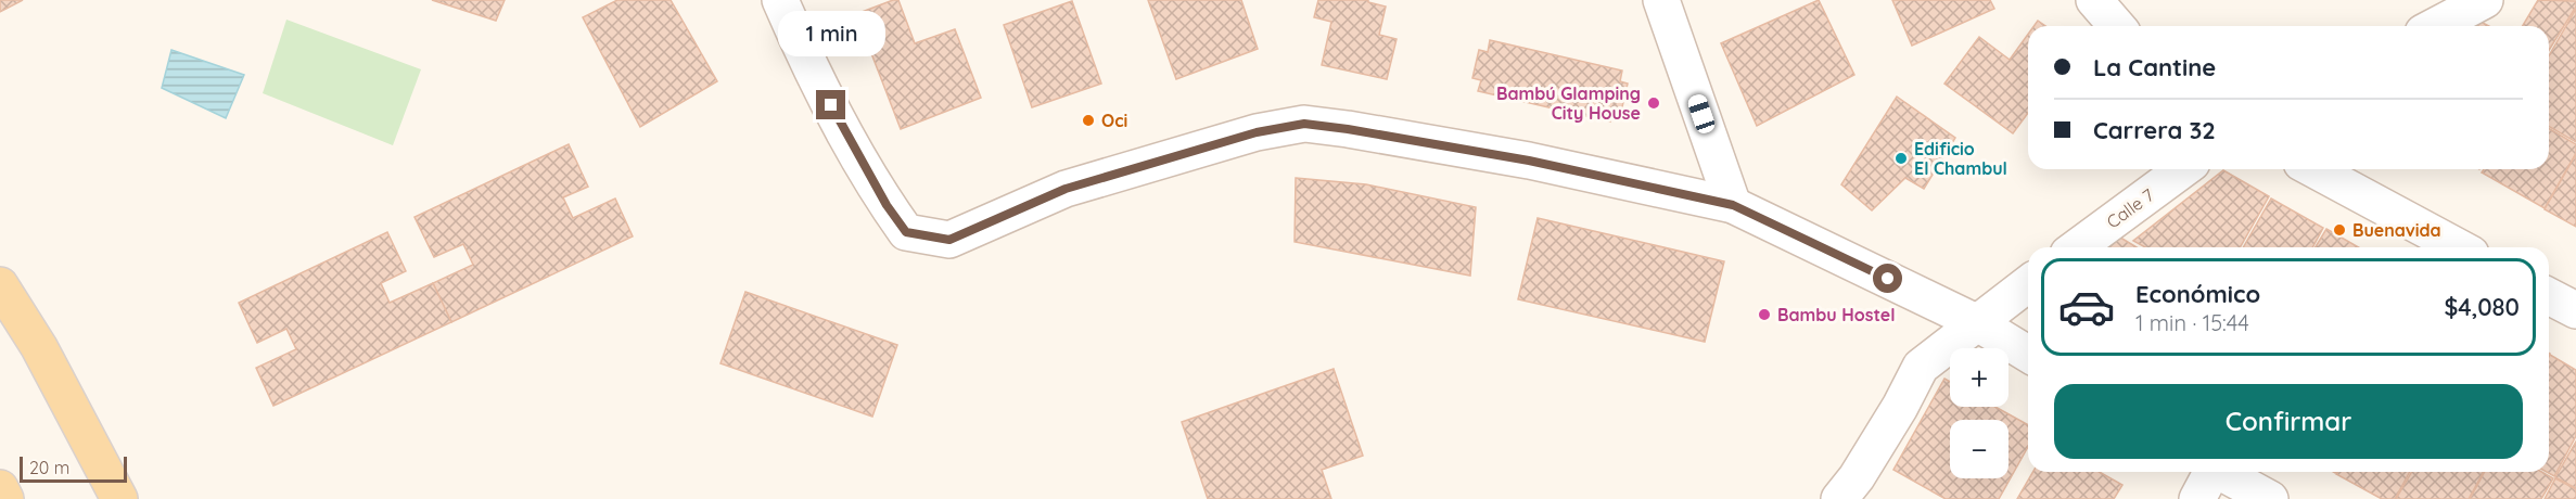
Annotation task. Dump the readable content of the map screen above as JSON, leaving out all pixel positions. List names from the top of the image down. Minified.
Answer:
{"streets":{"street":["Calle 7"]},"places":["Bambú Glamping City House","Oci","Edificio El Chambul","Buenavida","Bambu Hostel"],"scale_bar":"20 m","page":{"bubble":"1 min","banner":["La Cantine","Carrera 32"],"list":[{"name":"Económico","note":"1 min · 15:44","value":"$4,080"}],"map_buttons":["+","−"],"buttons":"Confirmar","scale":"20 m"}}
